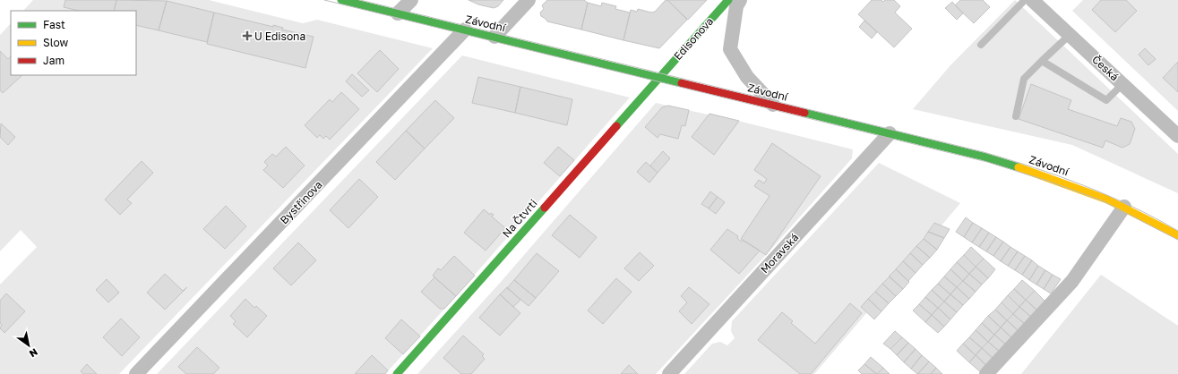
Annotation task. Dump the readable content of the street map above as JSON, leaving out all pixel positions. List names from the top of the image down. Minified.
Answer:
{"streets":{"street":["Závodní","Edisonova","Česká","Bystřinova","Na Čtvrti","Moravská"]},"crossings":[["Závodní","Edisonova"],["Závodní","Bystřinova"],["Závodní","Na Čtvrti"],["Závodní","Moravská"],["Edisonova","Na Čtvrti"]],"places":{"health":["U Edisona"]},"legend":["Fast","Slow","Jam"],"north":"bottom right"}
